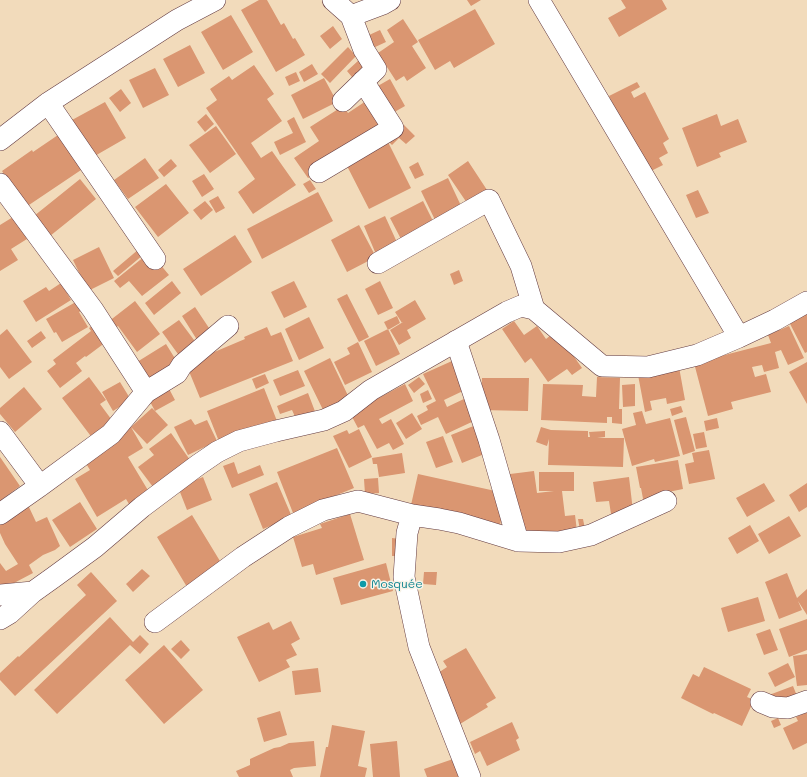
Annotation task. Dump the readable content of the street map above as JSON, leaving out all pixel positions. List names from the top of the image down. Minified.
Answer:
{"places":["Mosquée"]}
